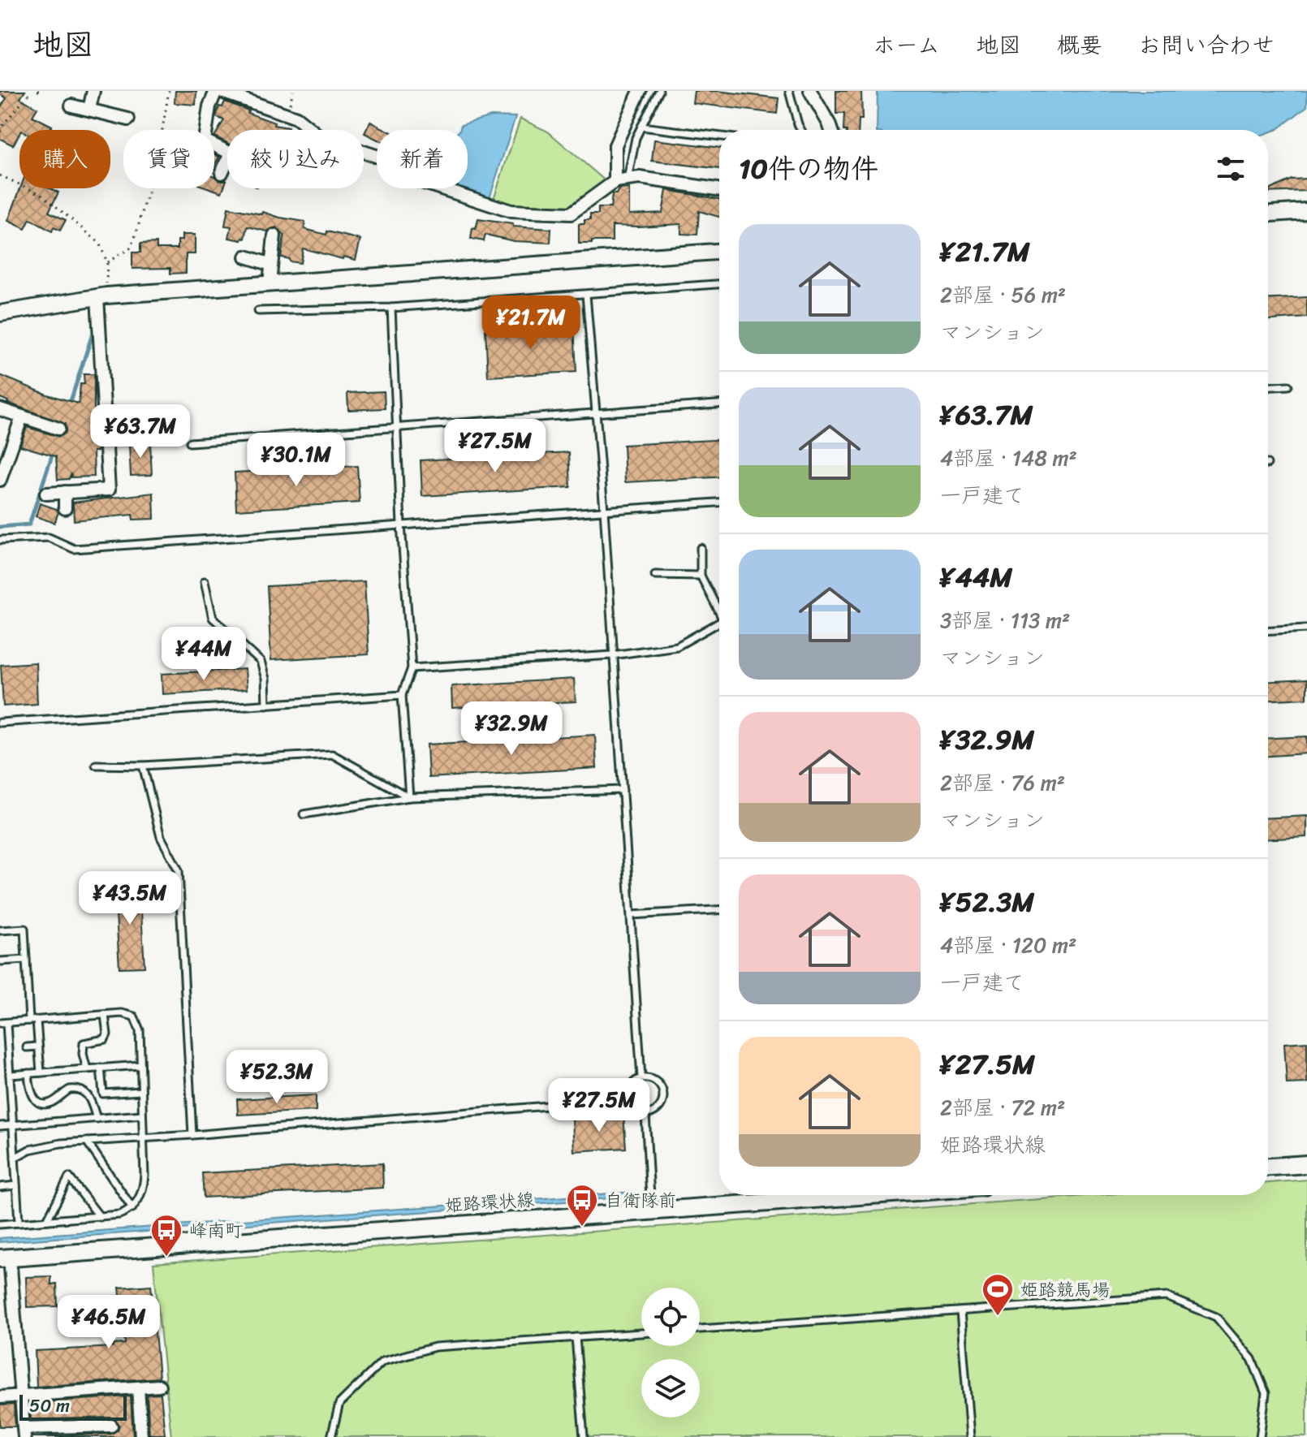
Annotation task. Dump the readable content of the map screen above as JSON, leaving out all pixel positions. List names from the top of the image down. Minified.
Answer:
{"streets":{"main road":["姫路環状線"]},"places":{"bus stop":["自衛隊前","峰南町"],"sports":["姫路競馬場"]},"scale_bar":"50 m","page":{"header":"地図","nav":["ホーム","地図","概要","お問い合わせ"],"chip":["購入","賃貸","絞り込み","新着"],"heading":"10件の物件","list":[{"name":"¥21.7M","note":"2部屋 · 56 m² · マンション"},{"name":"¥63.7M","note":"4部屋 · 148 m² · 一戸建て"},{"name":"¥44M","note":"3部屋 · 113 m² · マンション"},{"name":"¥32.9M","note":"2部屋 · 76 m² · マンション"},{"name":"¥52.3M","note":"4部屋 · 120 m² · 一戸建て"},{"name":"¥27.5M","note":"2部屋 · 72 m² · 姫路環状線"}],"price":["¥21.7M","¥63.7M","¥27.5M","¥30.1M","¥44M","¥32.9M","¥43.5M","¥52.3M","¥27.5M","¥46.5M"],"scale":"50 m"}}
